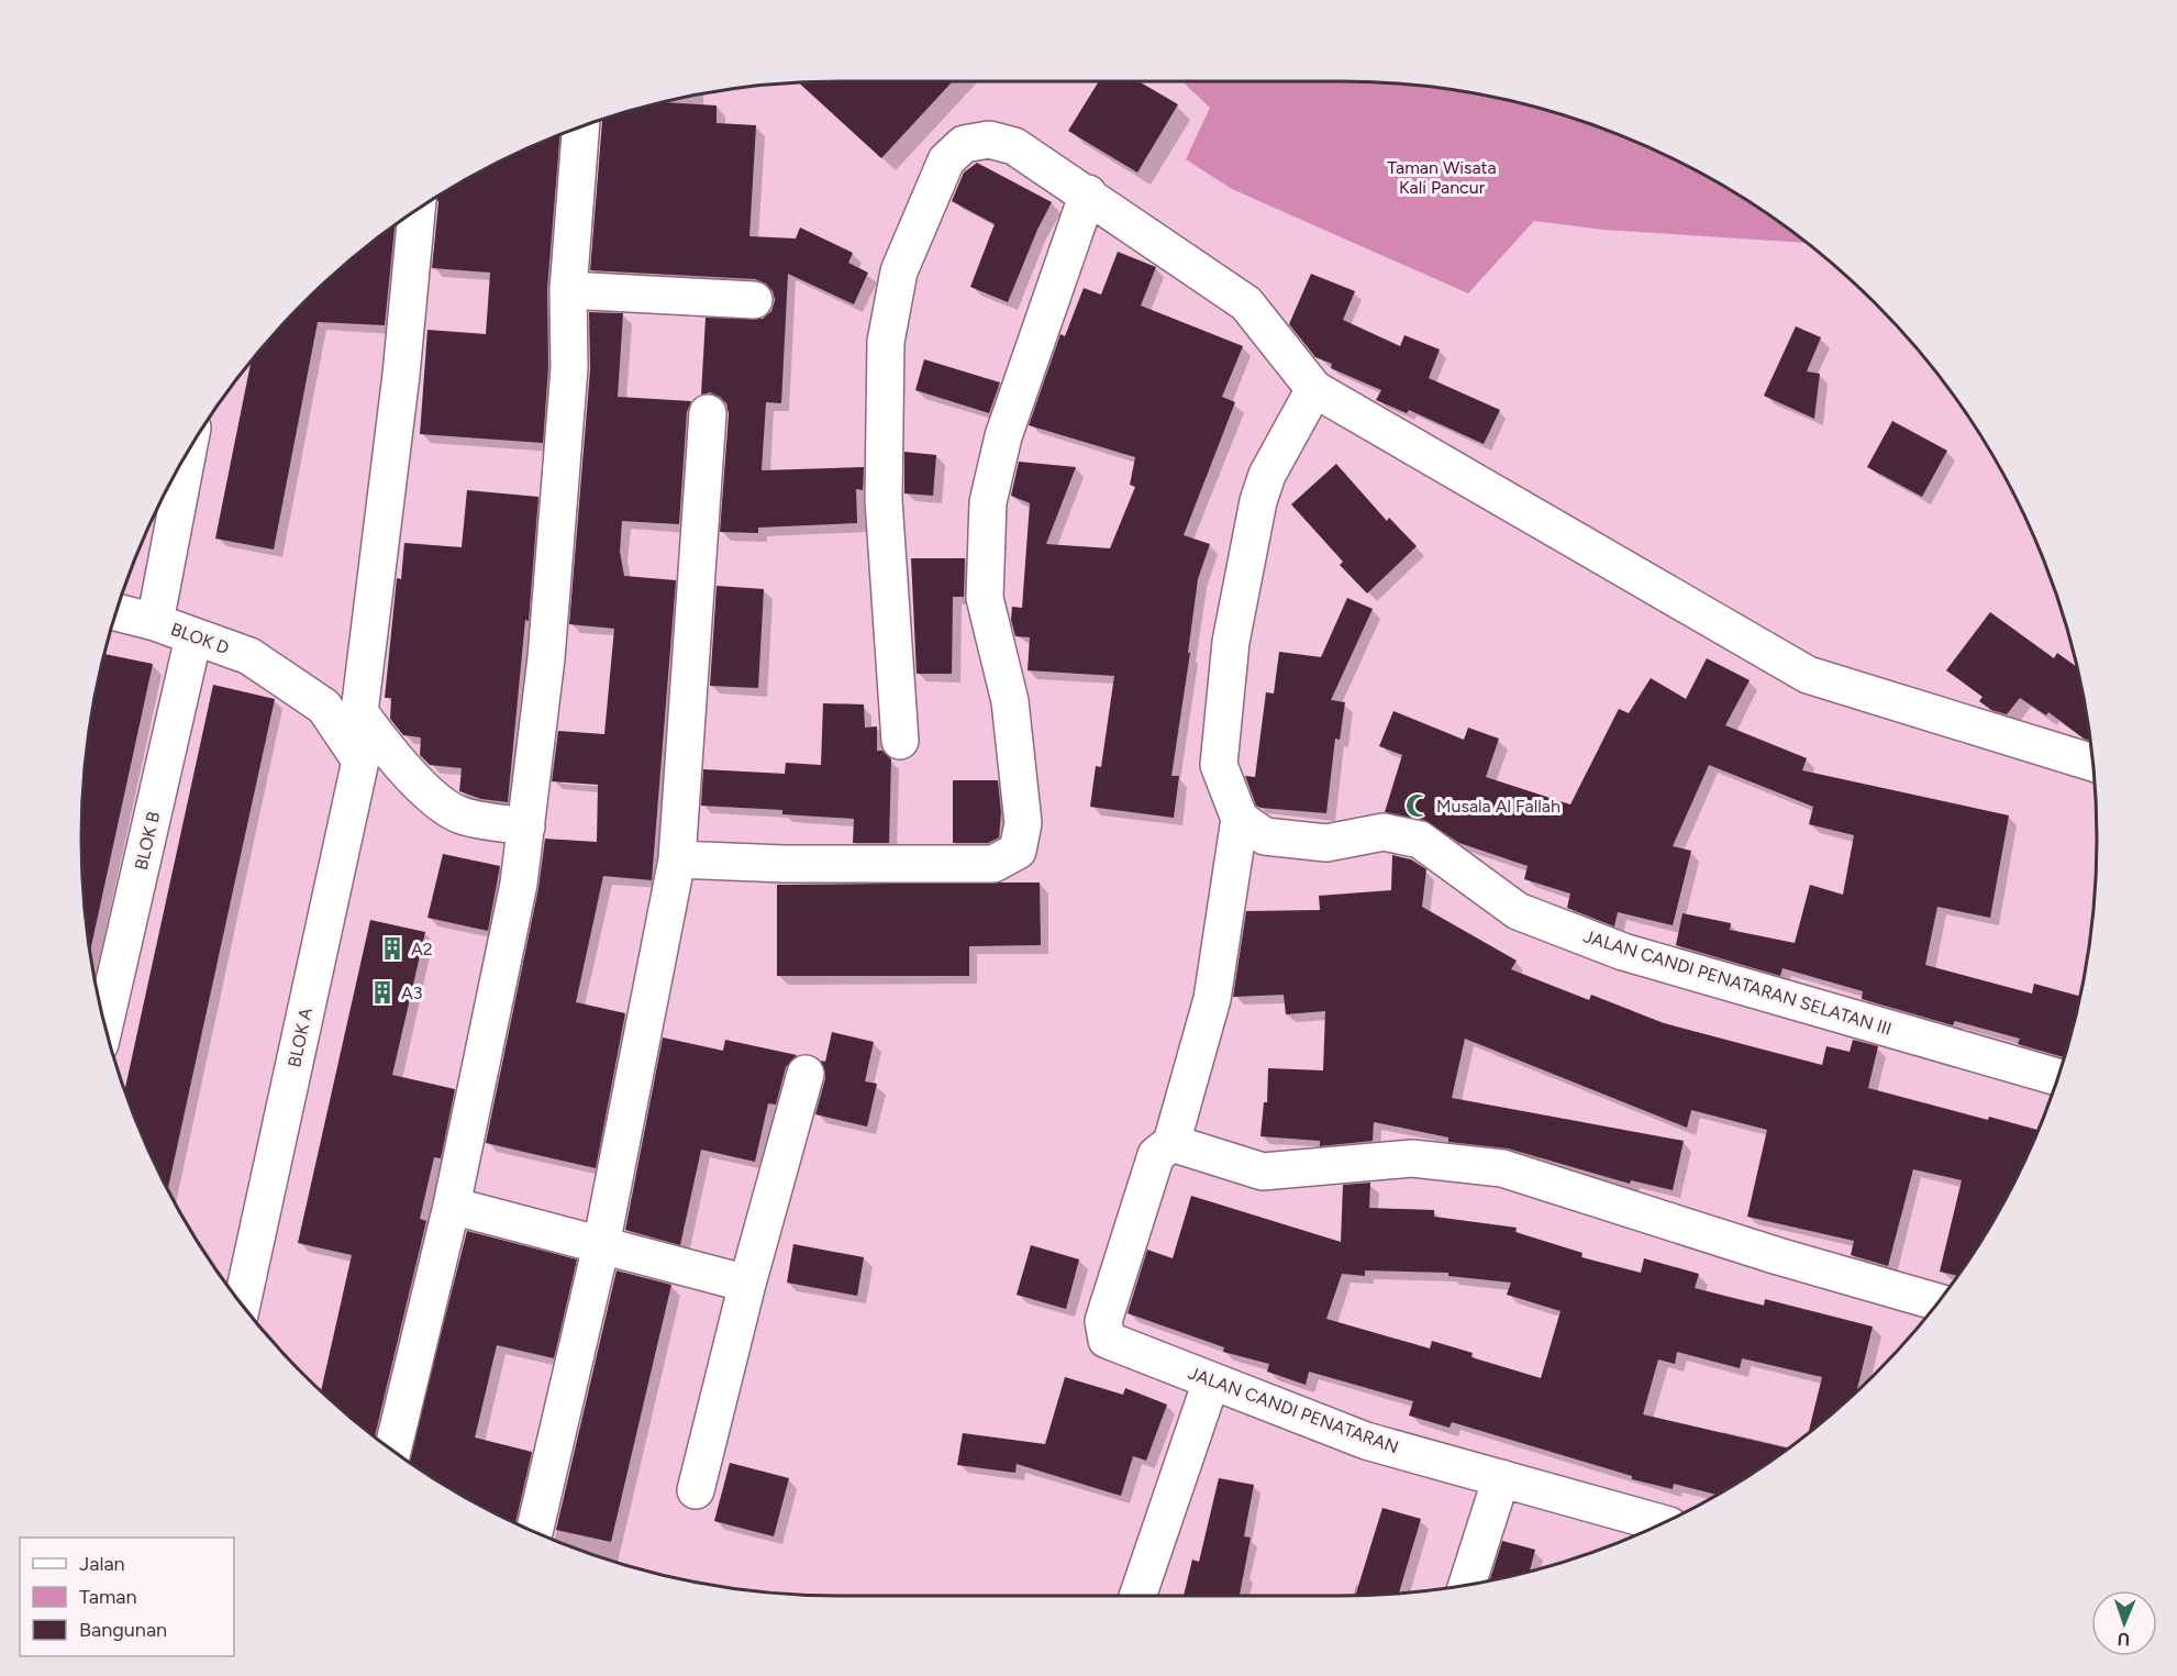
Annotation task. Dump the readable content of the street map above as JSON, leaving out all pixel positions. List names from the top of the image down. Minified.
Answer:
{"streets":{"street":["BLOK D","BLOK B","JALAN CANDI PENATARAN SELATAN III","BLOK A","JALAN CANDI PENATARAN"]},"crossings":[["BLOK D","BLOK B"],["BLOK D","BLOK A"]],"parks":["Taman Wisata Kali Pancur"],"places":{"mosque":["Musala Al Fallah"],"building":["A2","A3"]},"legend":["Jalan","Taman","Bangunan"],"north":"bottom"}
